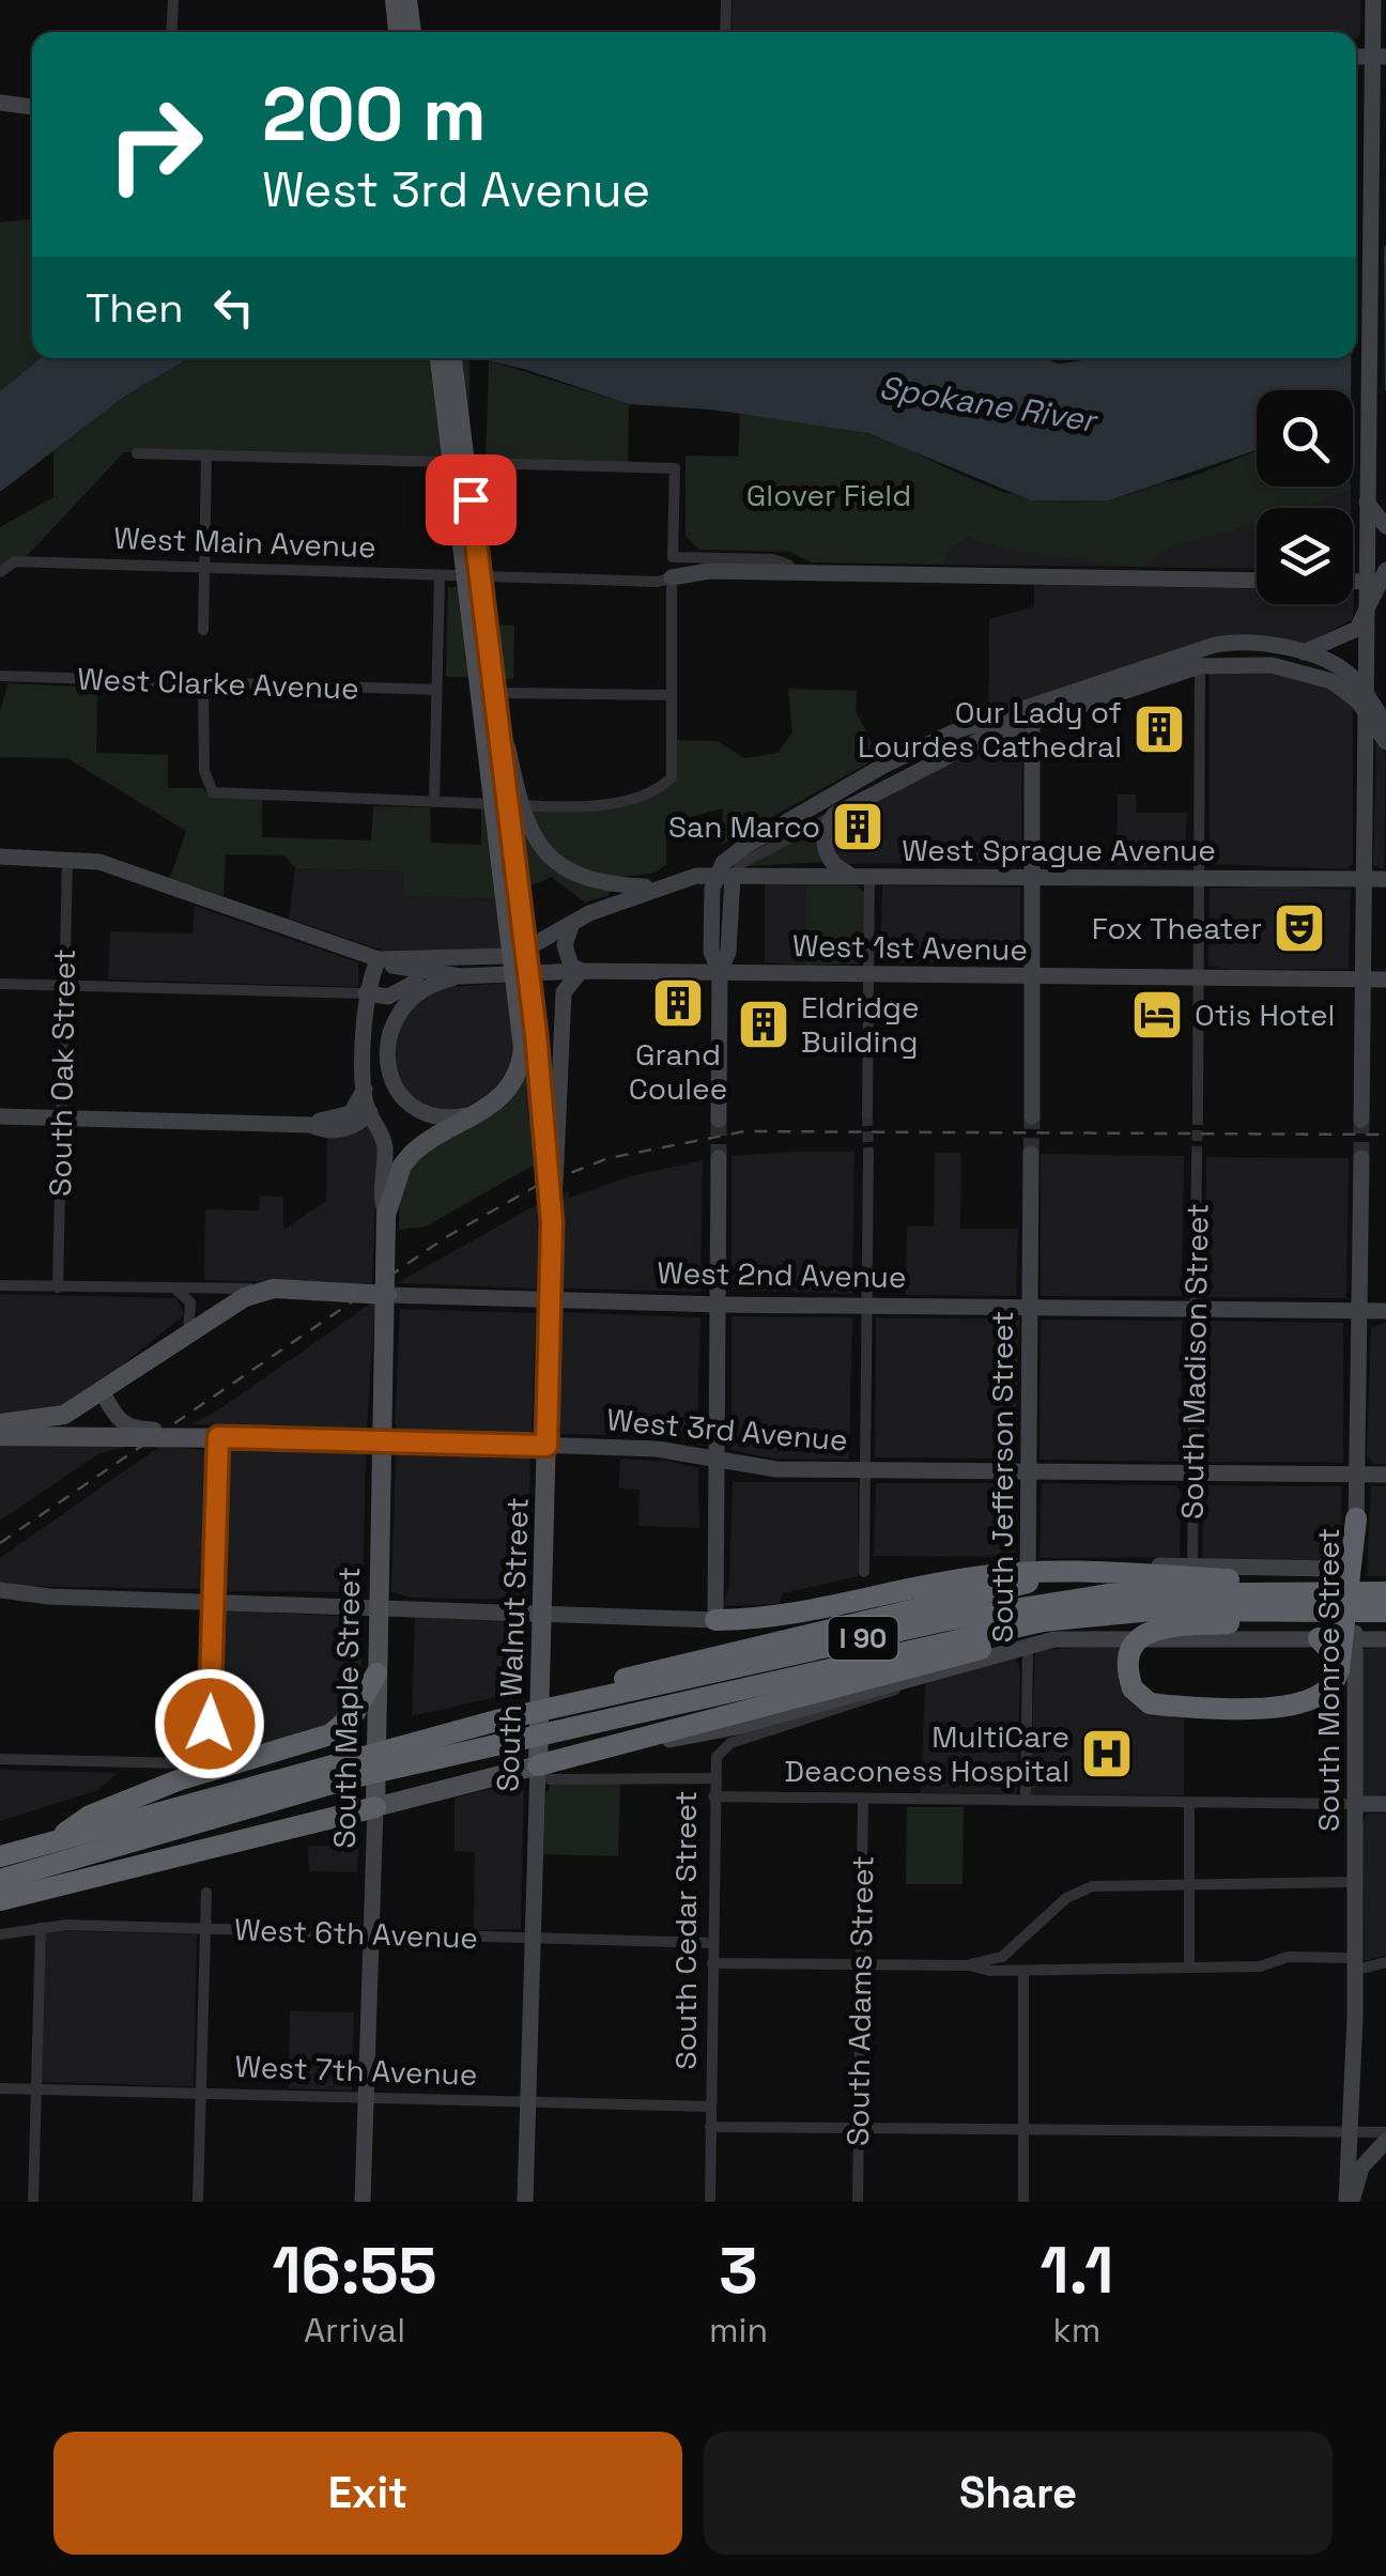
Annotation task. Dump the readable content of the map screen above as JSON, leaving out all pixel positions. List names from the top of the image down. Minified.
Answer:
{"streets":{"highway":["I 90"],"main road":["West Main Avenue","West Sprague Avenue","West 1st Avenue","West 2nd Avenue","West 3rd Avenue","South Jefferson Street","South Walnut Street","South Monroe Street","South Maple Street"],"street":["West Clarke Avenue","South Oak Street","South Madison Street","South Cedar Street","West 6th Avenue","South Adams Street","West 7th Avenue"]},"crossings":[["West 1st Avenue","South Oak Street"],["West 1st Avenue","South Maple Street"],["South Oak Street","West 2nd Avenue"],["West 2nd Avenue","South Madison Street"],["West 2nd Avenue","South Jefferson Street"],["West 2nd Avenue","South Walnut Street"],["West 2nd Avenue","South Monroe Street"],["West 2nd Avenue","South Maple Street"],["South Madison Street","West 3rd Avenue"],["West 3rd Avenue","South Jefferson Street"],["West 3rd Avenue","South Walnut Street"],["West 3rd Avenue","South Monroe Street"],["West 3rd Avenue","South Maple Street"],["South Walnut Street","South Maple Street"],["South Walnut Street","West 6th Avenue"],["South Walnut Street","West 7th Avenue"],["South Maple Street","West 6th Avenue"],["South Maple Street","West 7th Avenue"],["South Cedar Street","West 6th Avenue"],["South Cedar Street","West 7th Avenue"]],"water":["Spokane River"],"parks":["Glover Field"],"places":{"building":["Our Lady of Lourdes Cathedral","San Marco","Grand Coulee","Eldridge Building"],"theatre":["Fox Theater"],"hotel":["Otis Hotel"],"hospital":["MultiCare Deaconess Hospital"]},"page":{"turn":["200 m","West 3rd Avenue"],"then":"Then","eta":["16:55","Arrival","3","min","1.1","km"],"buttons":["Exit","Share"]}}
